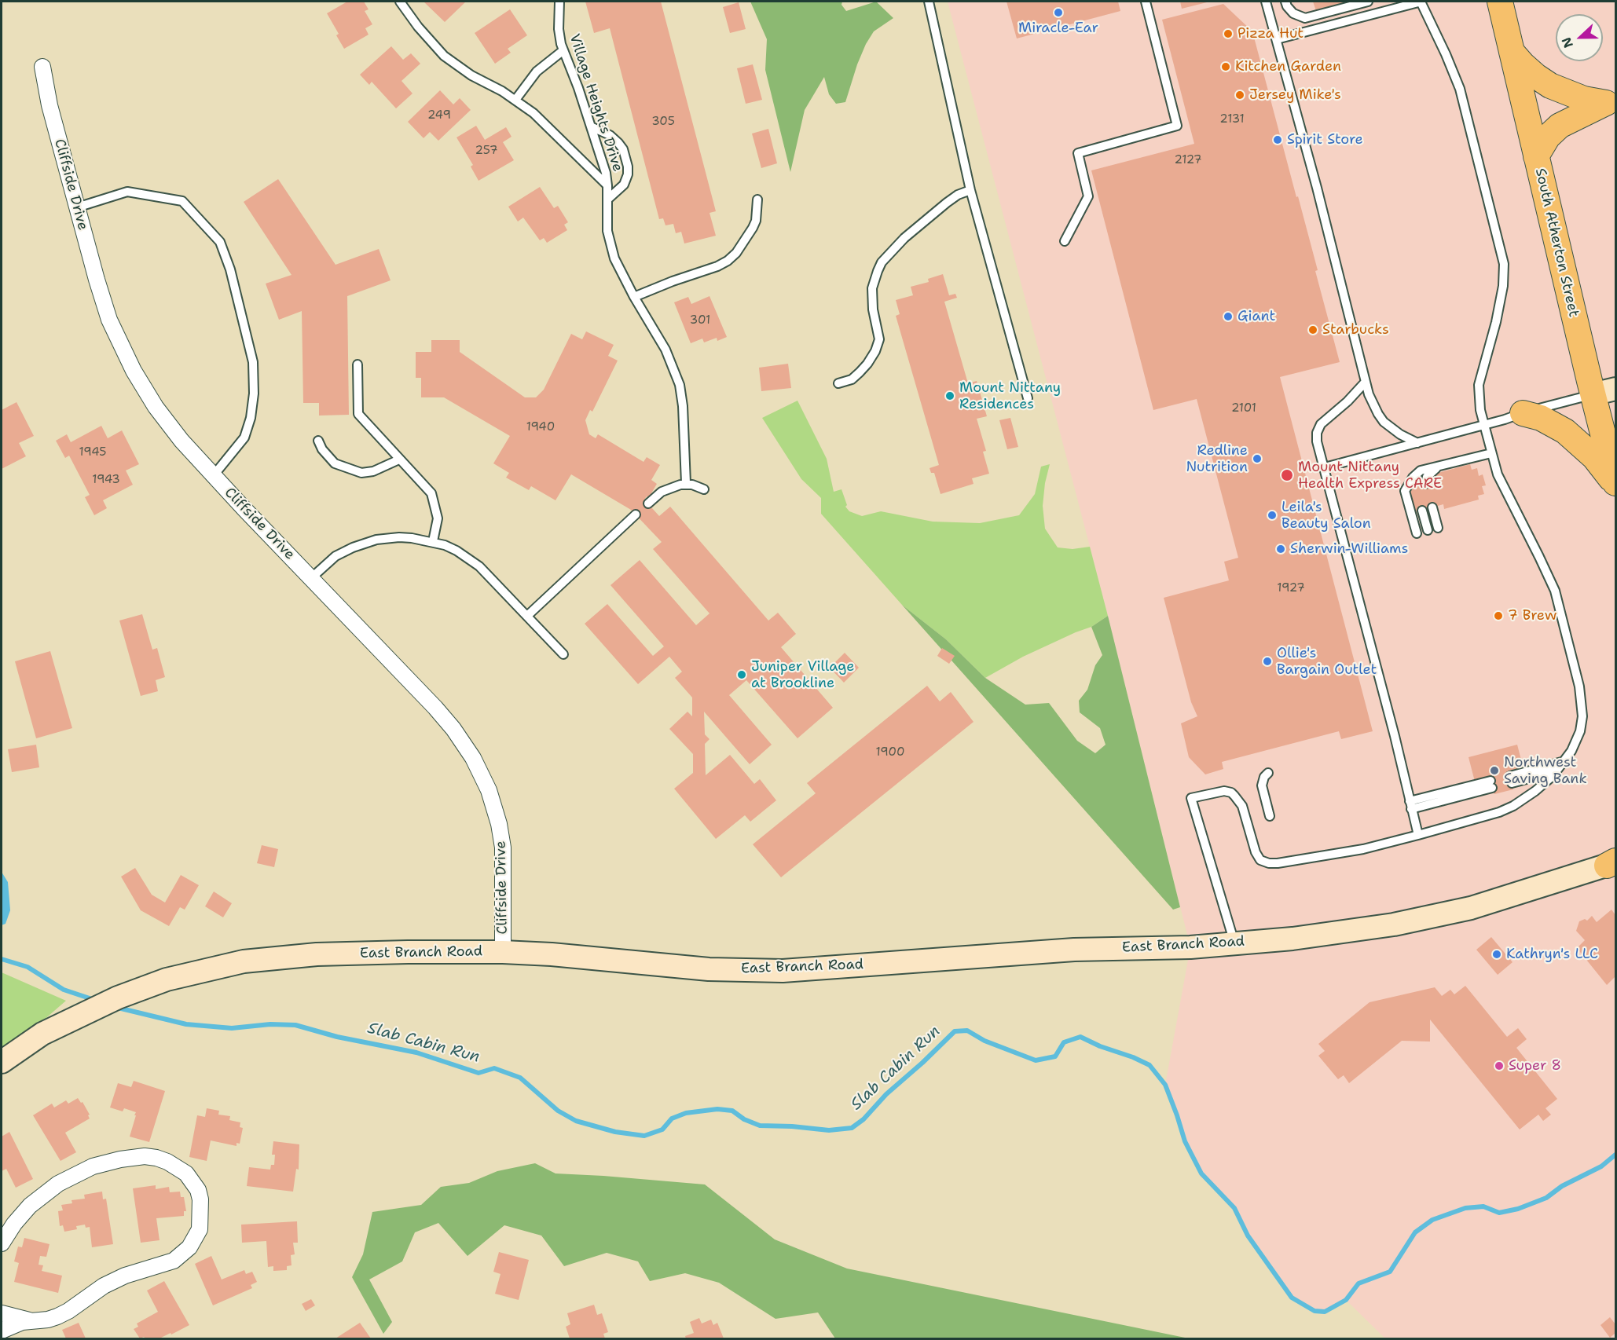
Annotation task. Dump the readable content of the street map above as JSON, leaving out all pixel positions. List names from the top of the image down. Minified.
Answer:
{"streets":{"main road":["South Atherton Street","East Branch Road"],"street":["Cliffside Drive"],"lane":["Village Heights Drive"]},"crossings":[["Cliffside Drive","East Branch Road"]],"water":["Slab Cabin Run"],"places":["Miracle-Ear","Pizza Hut","Kitchen Garden","Jersey Mike's","Spirit Store","Giant","Starbucks","Mount Nittany Residences","Redline Nutrition","Mount Nittany Health Express CARE","Leila's Beauty Salon","Sherwin-Williams","7 Brew","Ollie's Bargain Outlet","Juniper Village at Brookline","Northwest Saving Bank","Kathryn's LLC","Super 8"],"house_numbers":["249","2131","305","257","2127","301","2101","1940","1945","1943","1927","1900"],"north":"left"}
